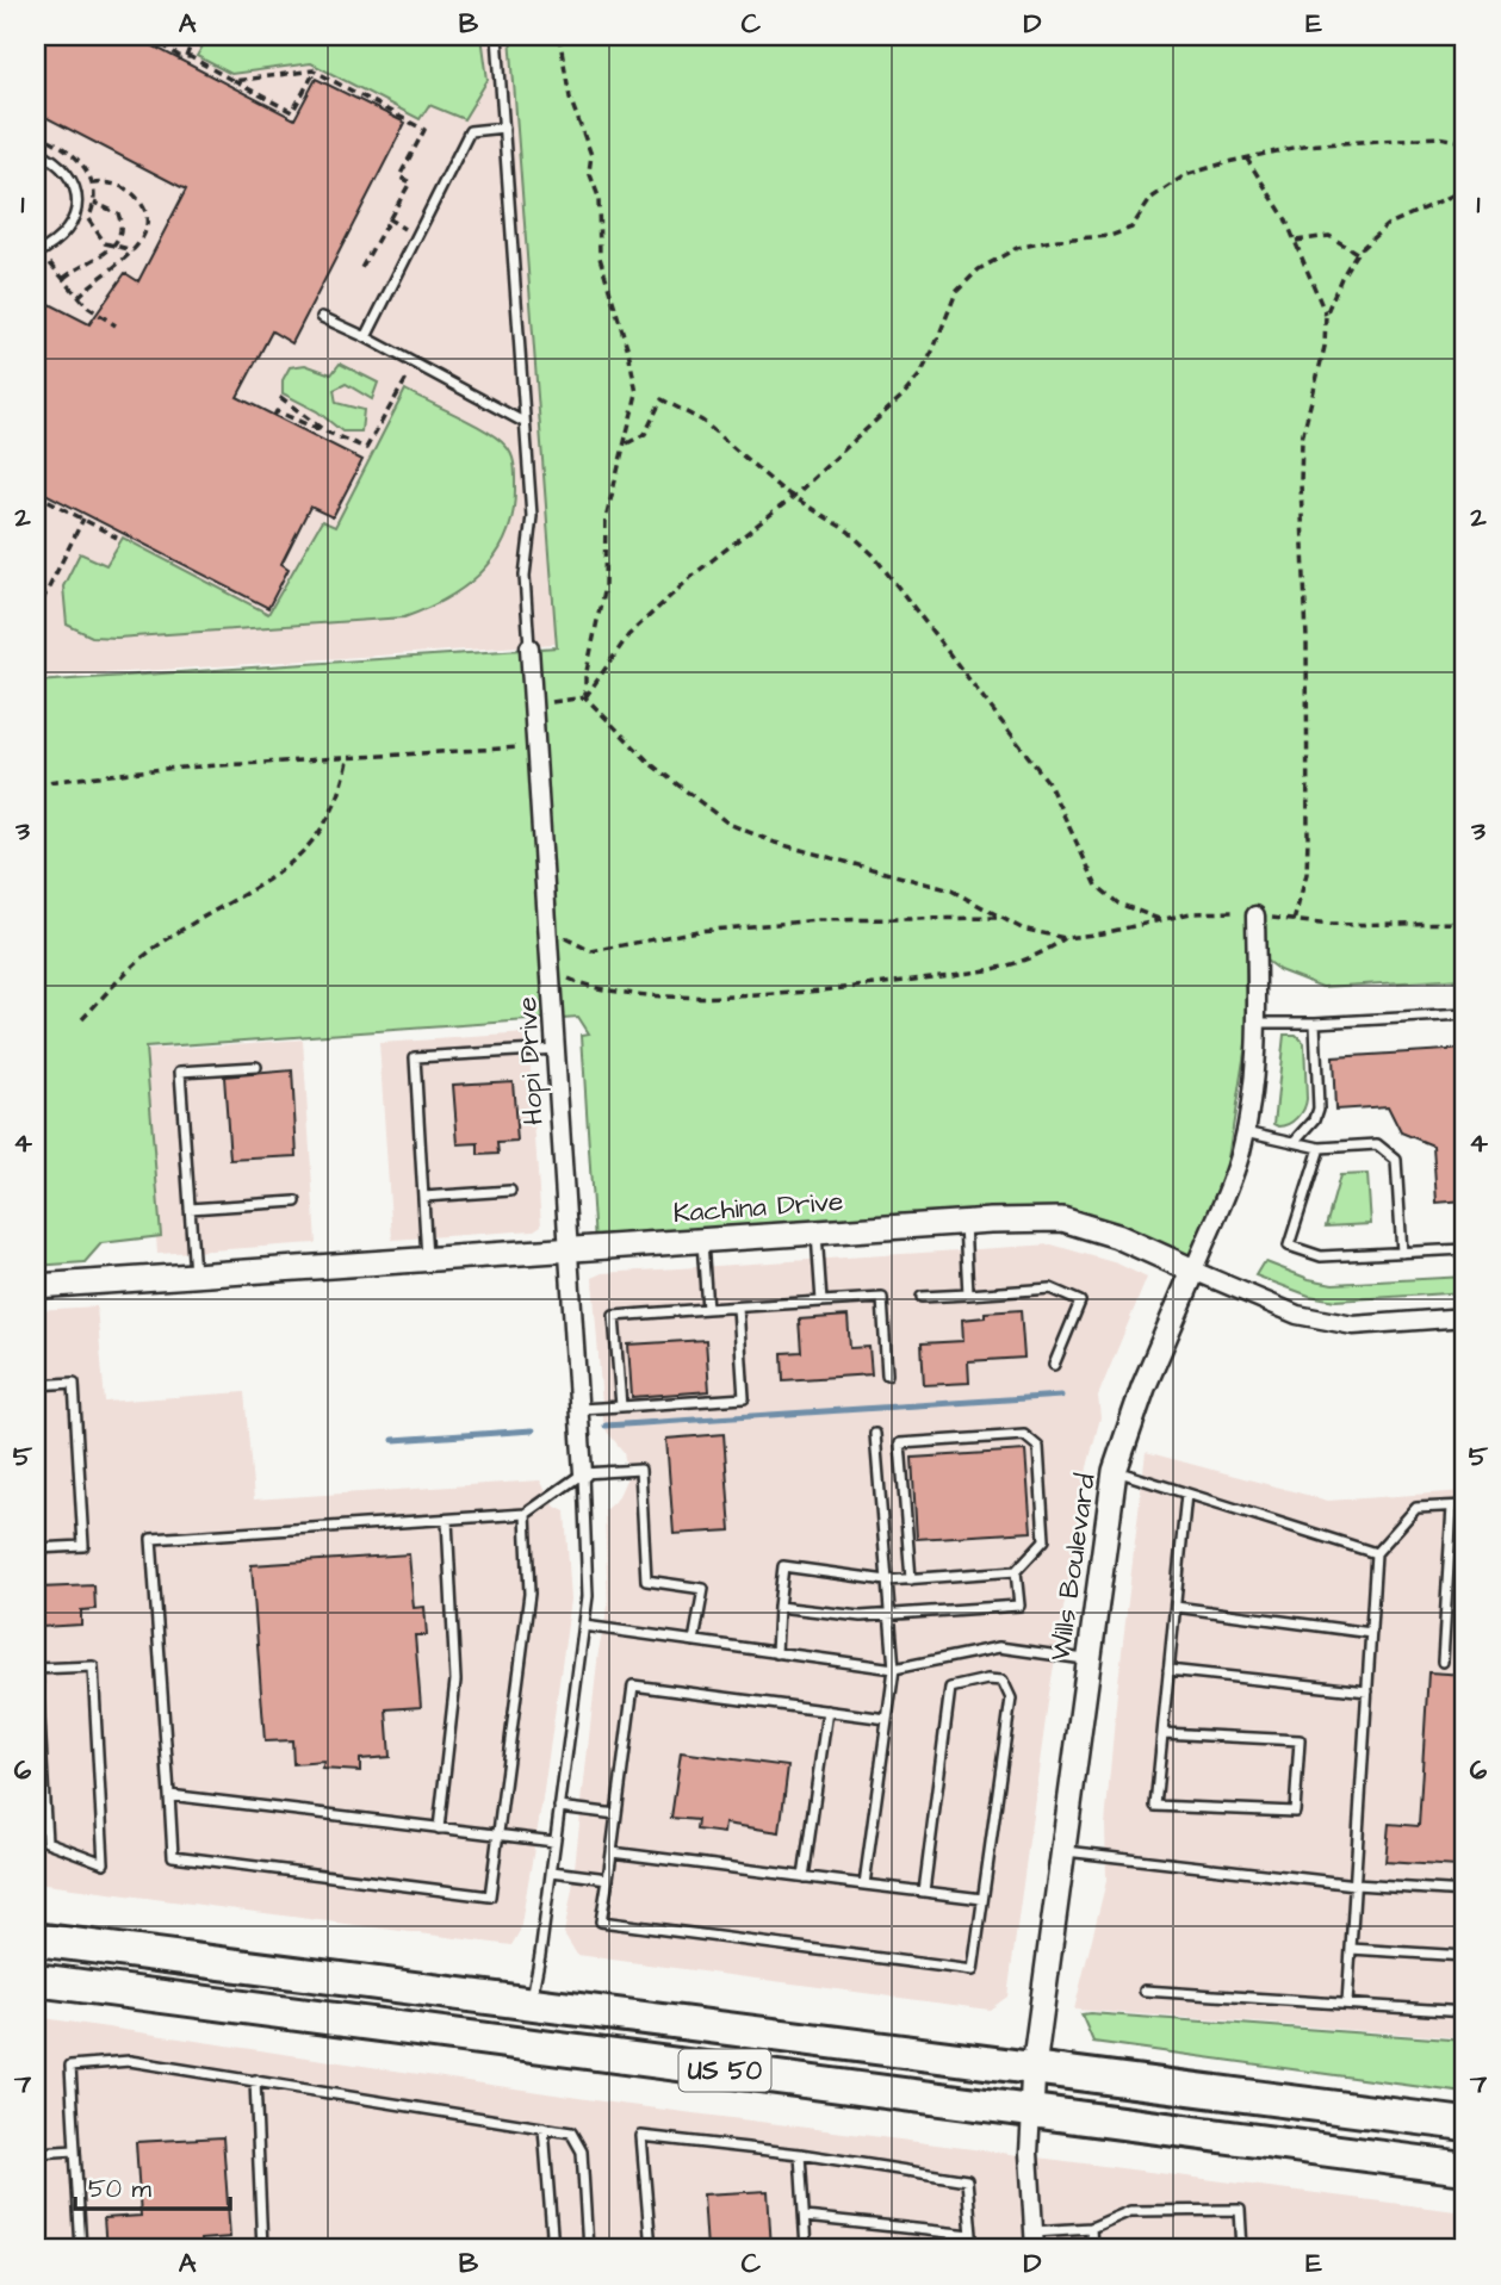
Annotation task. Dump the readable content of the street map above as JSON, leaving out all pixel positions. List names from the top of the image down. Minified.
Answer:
{"streets":{"highway":["US 50"],"street":["Hopi Drive","Kachina Drive","Wills Boulevard"]},"crossings":[["Hopi Drive","Kachina Drive"],["Kachina Drive","Wills Boulevard"],["Wills Boulevard","US 50"]],"scale_bar":"50 m","grid":{"columns":["A","B","C","D","E"],"rows":["1","2","3","4","5","6","7"]}}
